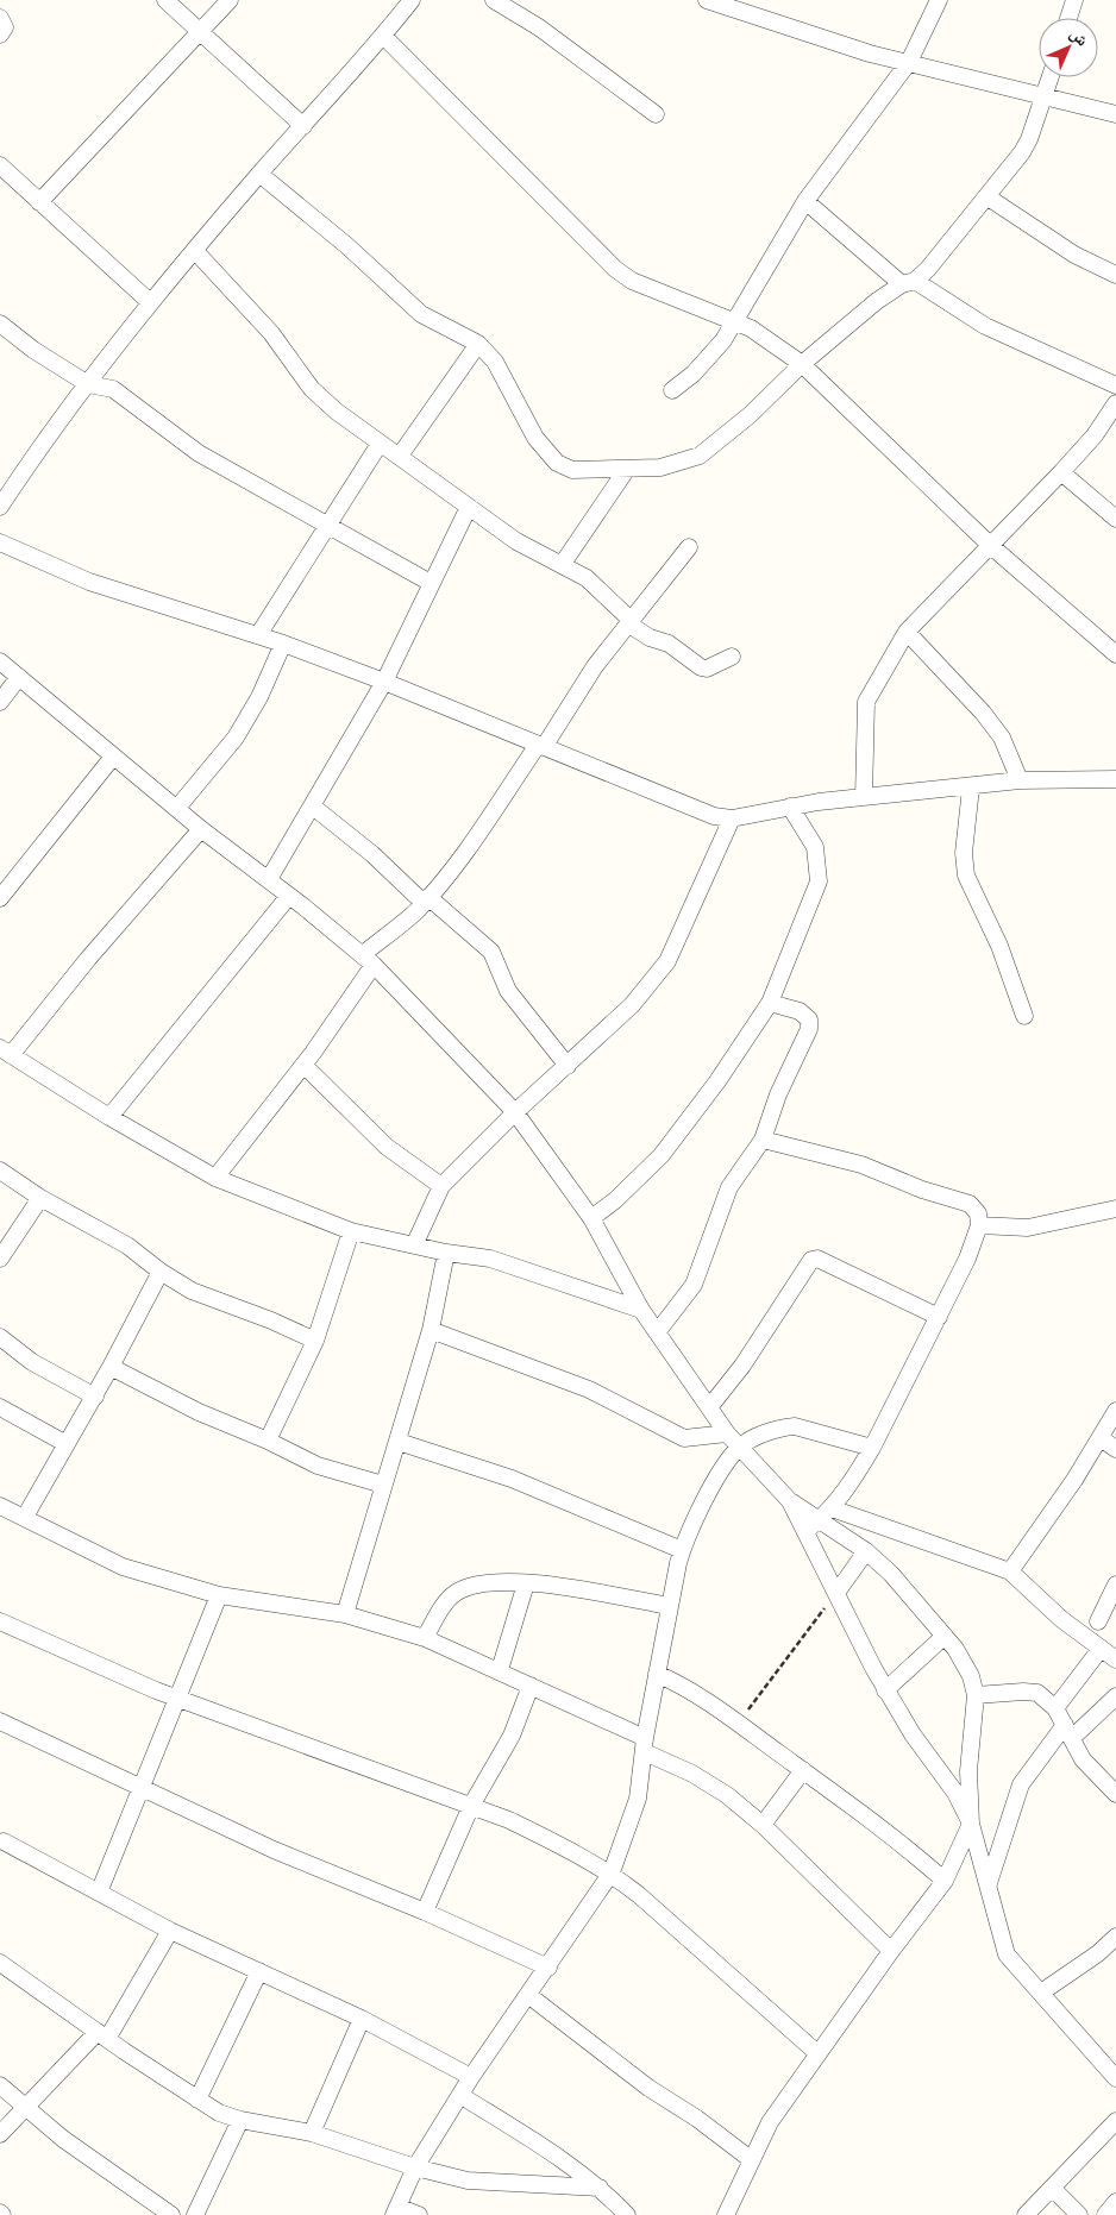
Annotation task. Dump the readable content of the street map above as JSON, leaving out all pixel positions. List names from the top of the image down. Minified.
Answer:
{"north":"top right"}
